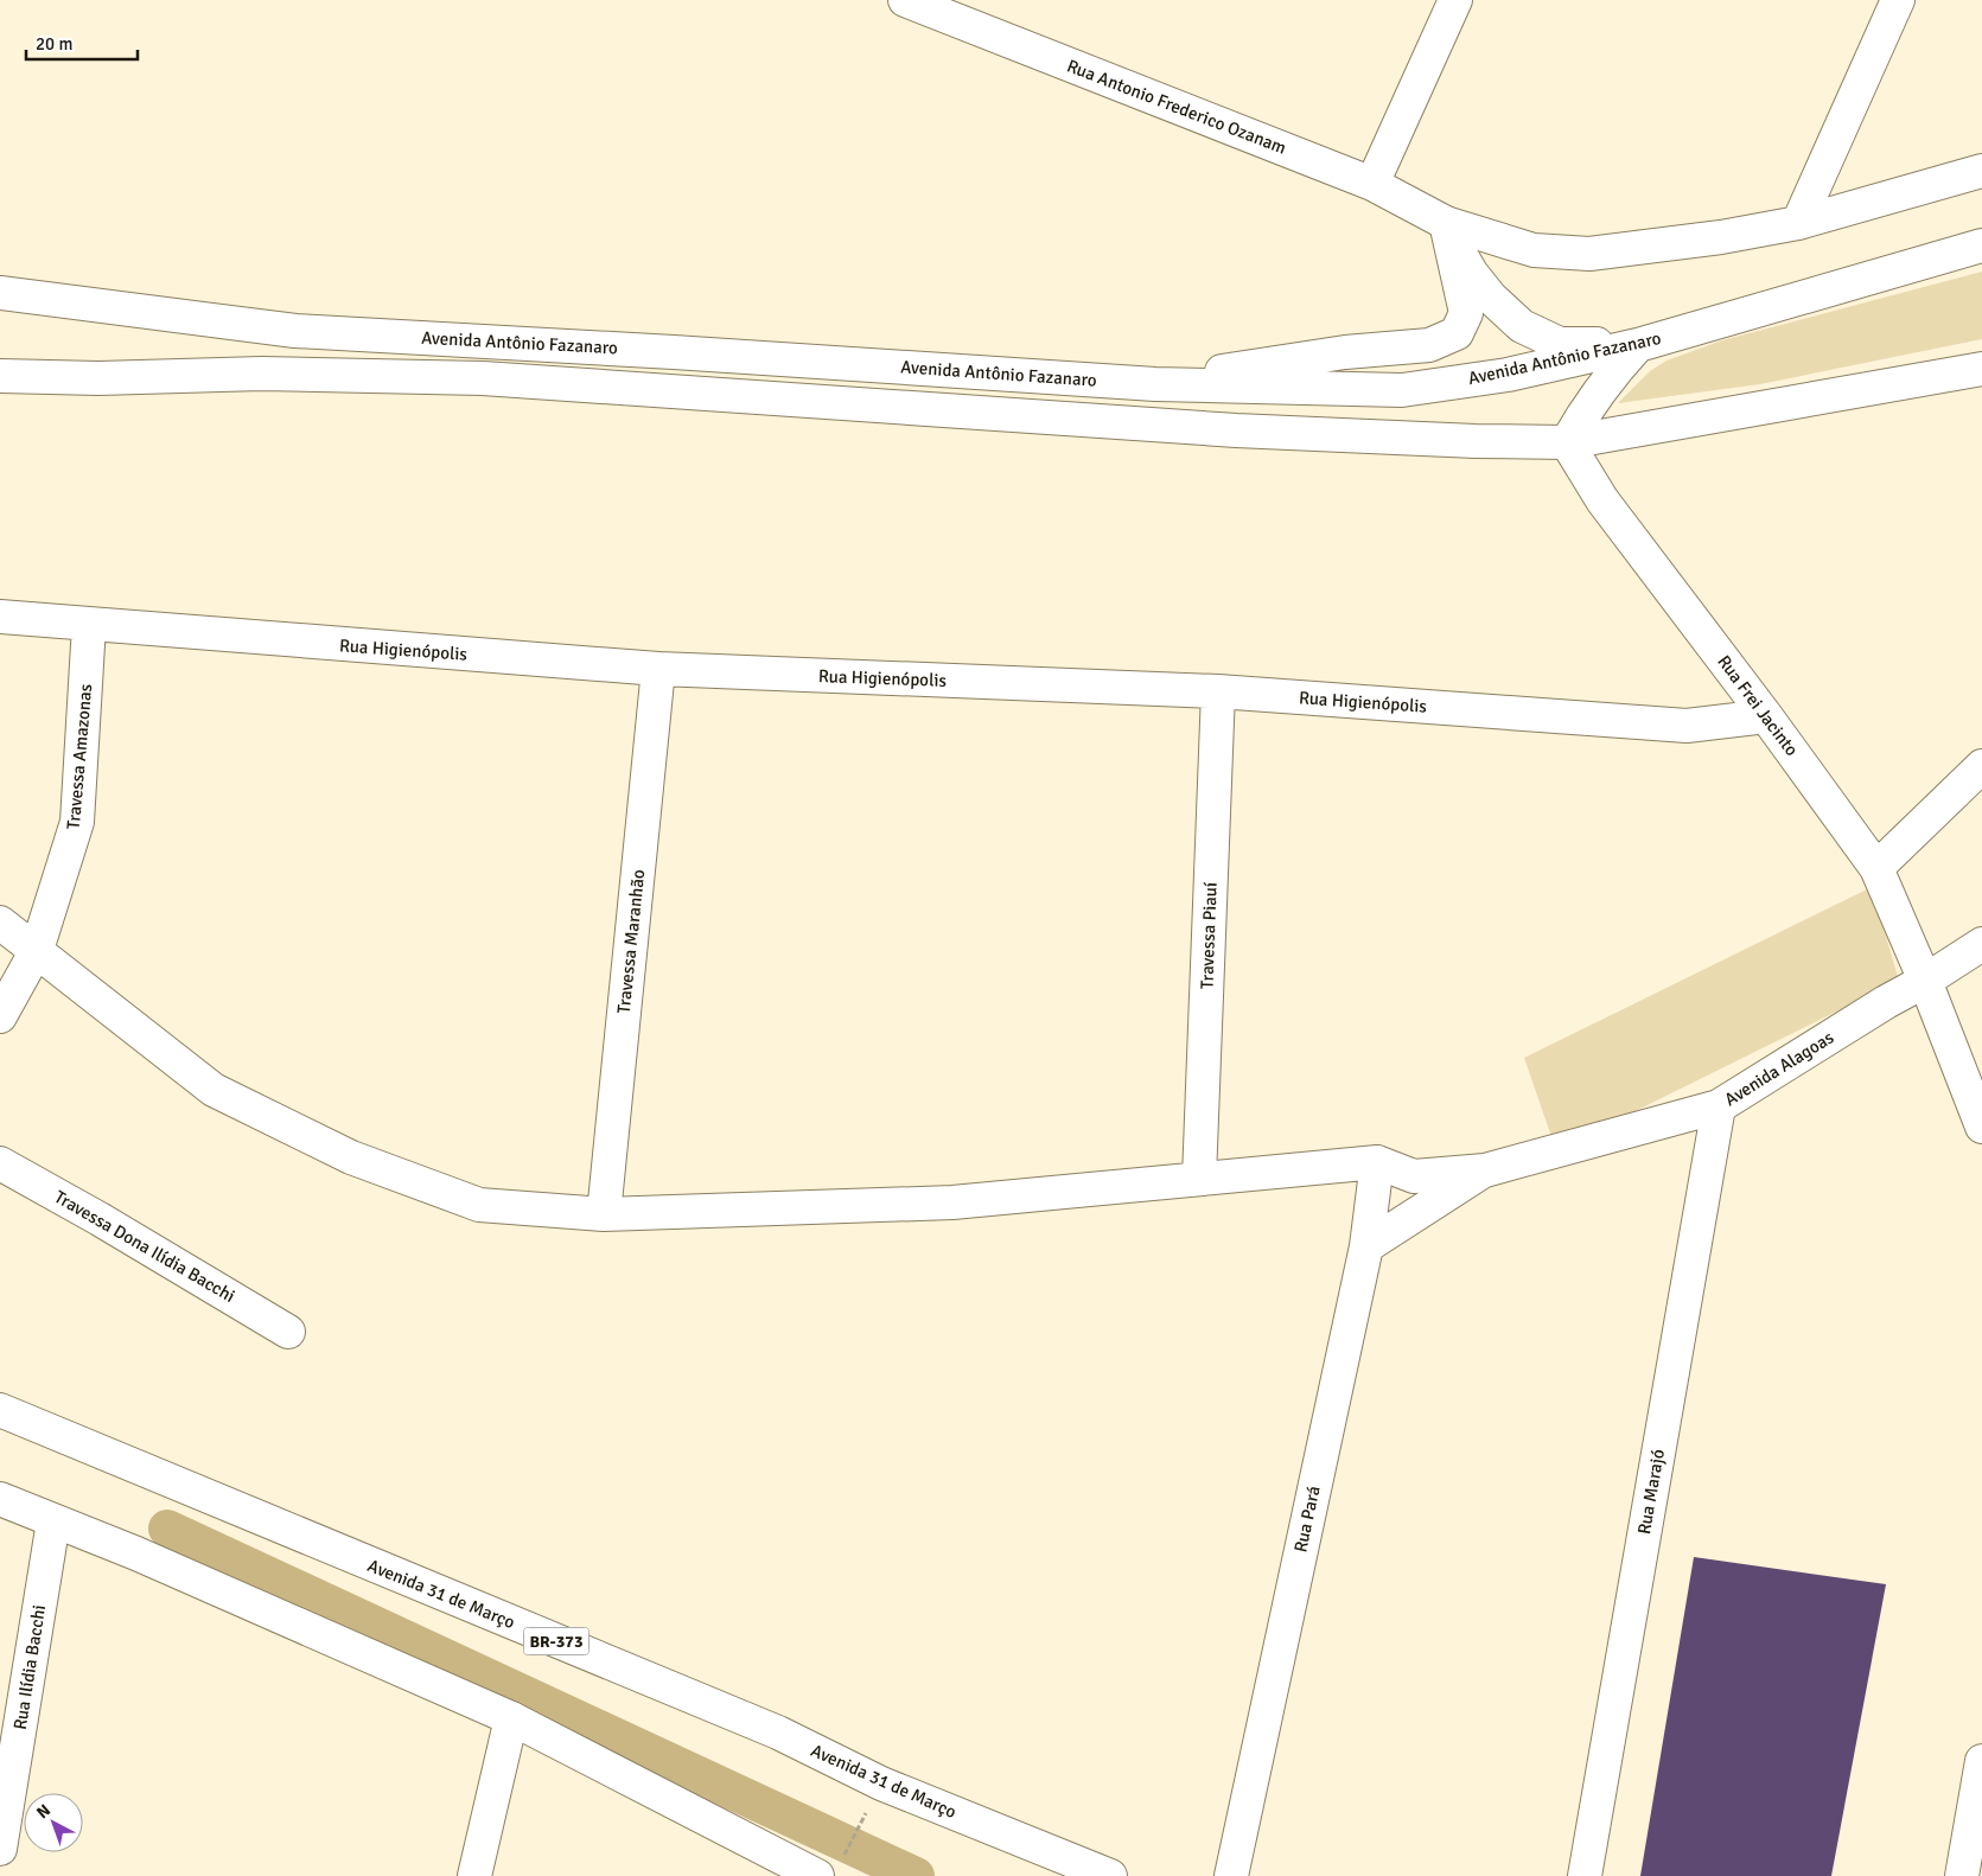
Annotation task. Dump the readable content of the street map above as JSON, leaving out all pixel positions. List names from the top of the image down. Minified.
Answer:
{"streets":{"street":["Rua Antonio Frederico Ozanam","Avenida Antônio Fazanaro","Rua Higienópolis","Rua Frei Jacinto","Travessa Amazonas","Travessa Piauí","Travessa Maranhão","Avenida Alagoas","Travessa Dona Ilídia Bacchi","Rua Marajó","Rua Pará","Avenida 31 de Março","BR-373","Rua Ilídia Bacchi"]},"crossings":[["Rua Higienópolis","Rua Frei Jacinto"],["Rua Higienópolis","Travessa Amazonas"],["Rua Higienópolis","Travessa Piauí"],["Rua Higienópolis","Travessa Maranhão"],["Rua Frei Jacinto","Avenida Alagoas"],["Avenida Alagoas","Rua Marajó"],["Avenida Alagoas","Rua Pará"]],"scale_bar":"20 m","north":"top left"}
